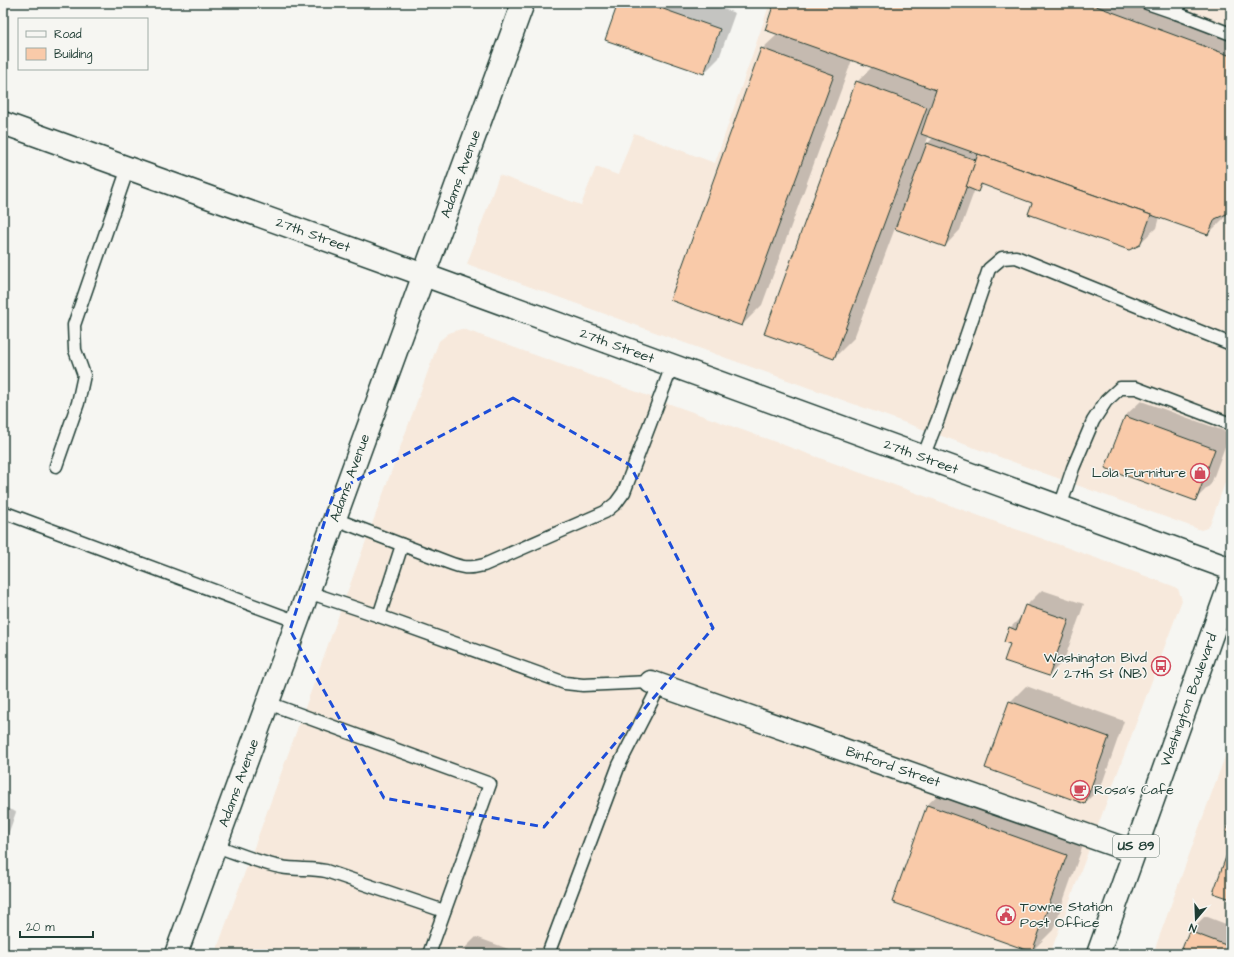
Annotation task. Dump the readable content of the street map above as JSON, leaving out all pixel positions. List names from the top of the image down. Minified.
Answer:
{"streets":{"street":["Adams Avenue","27th Street","Washington Boulevard","Binford Street","US 89"]},"crossings":[["Adams Avenue","27th Street"],["Washington Boulevard","Binford Street"]],"places":{"shop":["Lola Furniture"],"bus stop":["Washington Blvd / 27th St (NB)"],"cafe":["Rosa's Cafe"],"public building":["Towne Station Post Office"]},"legend":["Road","Building"],"scale_bar":"20 m","north":"bottom"}
